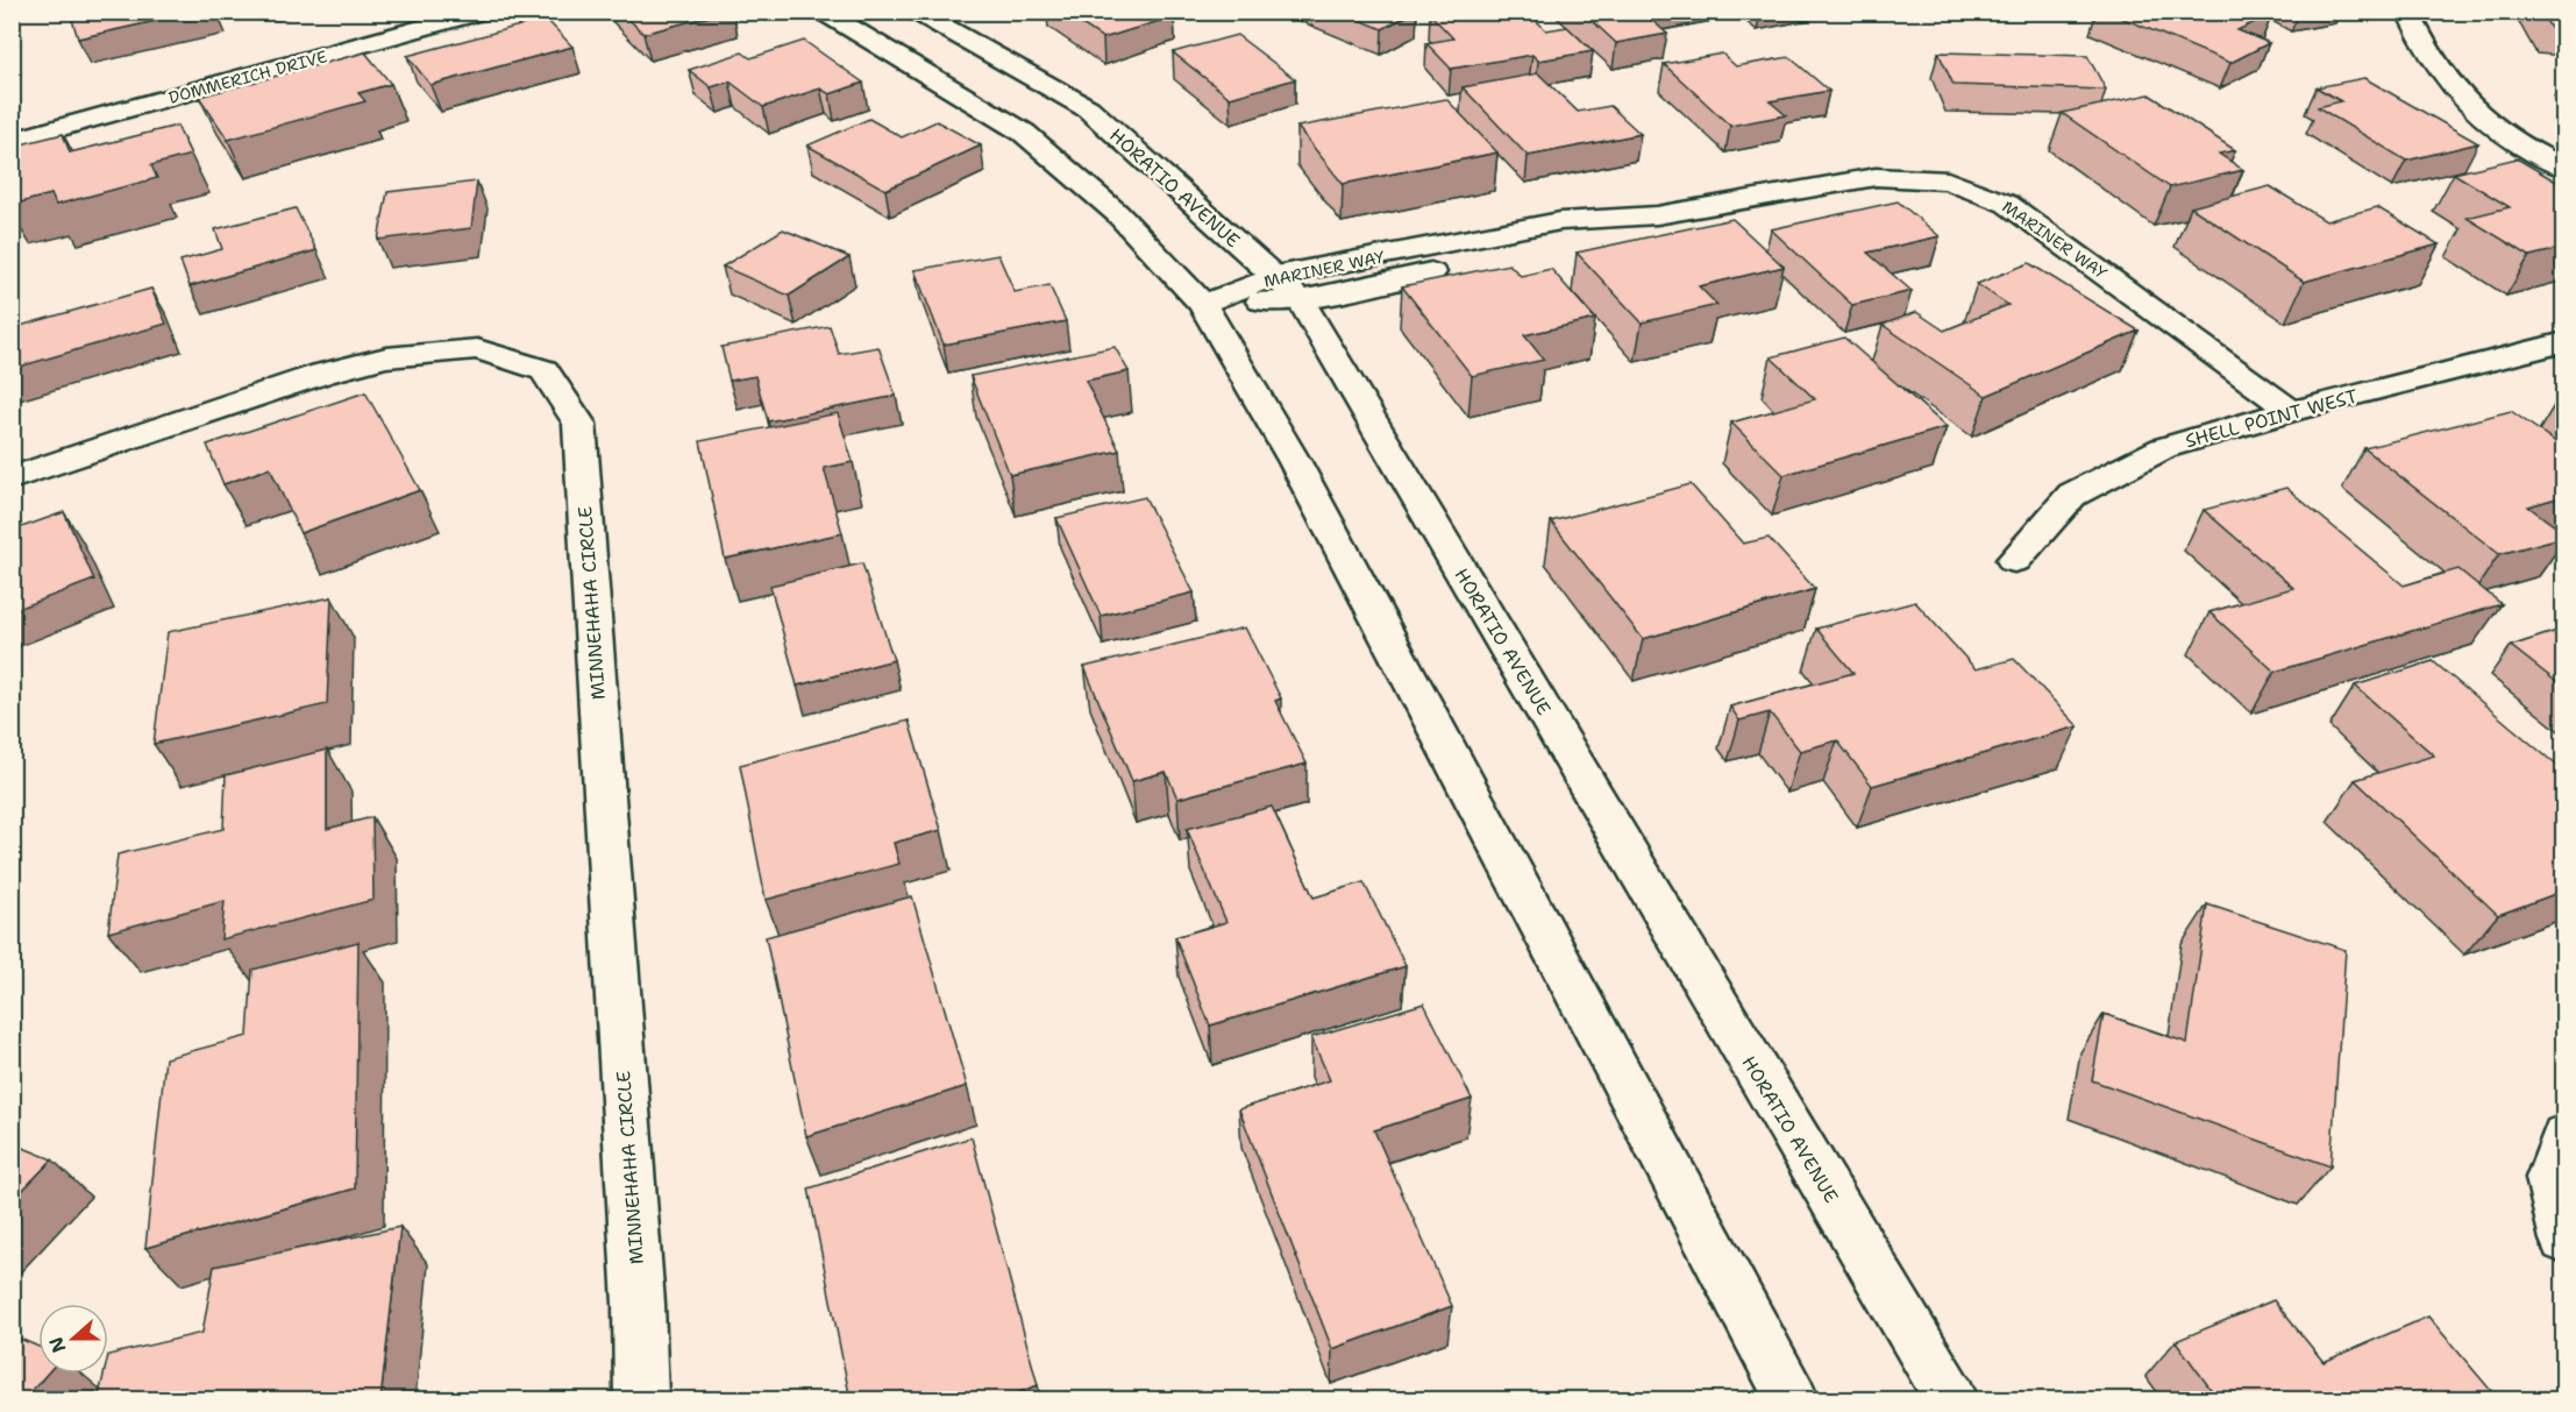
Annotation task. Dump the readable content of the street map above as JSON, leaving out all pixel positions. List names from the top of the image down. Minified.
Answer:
{"streets":{"street":["DOMMERICH DRIVE","HORATIO AVENUE","MARINER WAY","SHELL POINT WEST","MINNEHAHA CIRCLE"]},"crossings":[["HORATIO AVENUE","MARINER WAY"],["MARINER WAY","SHELL POINT WEST"]],"north":"left"}
